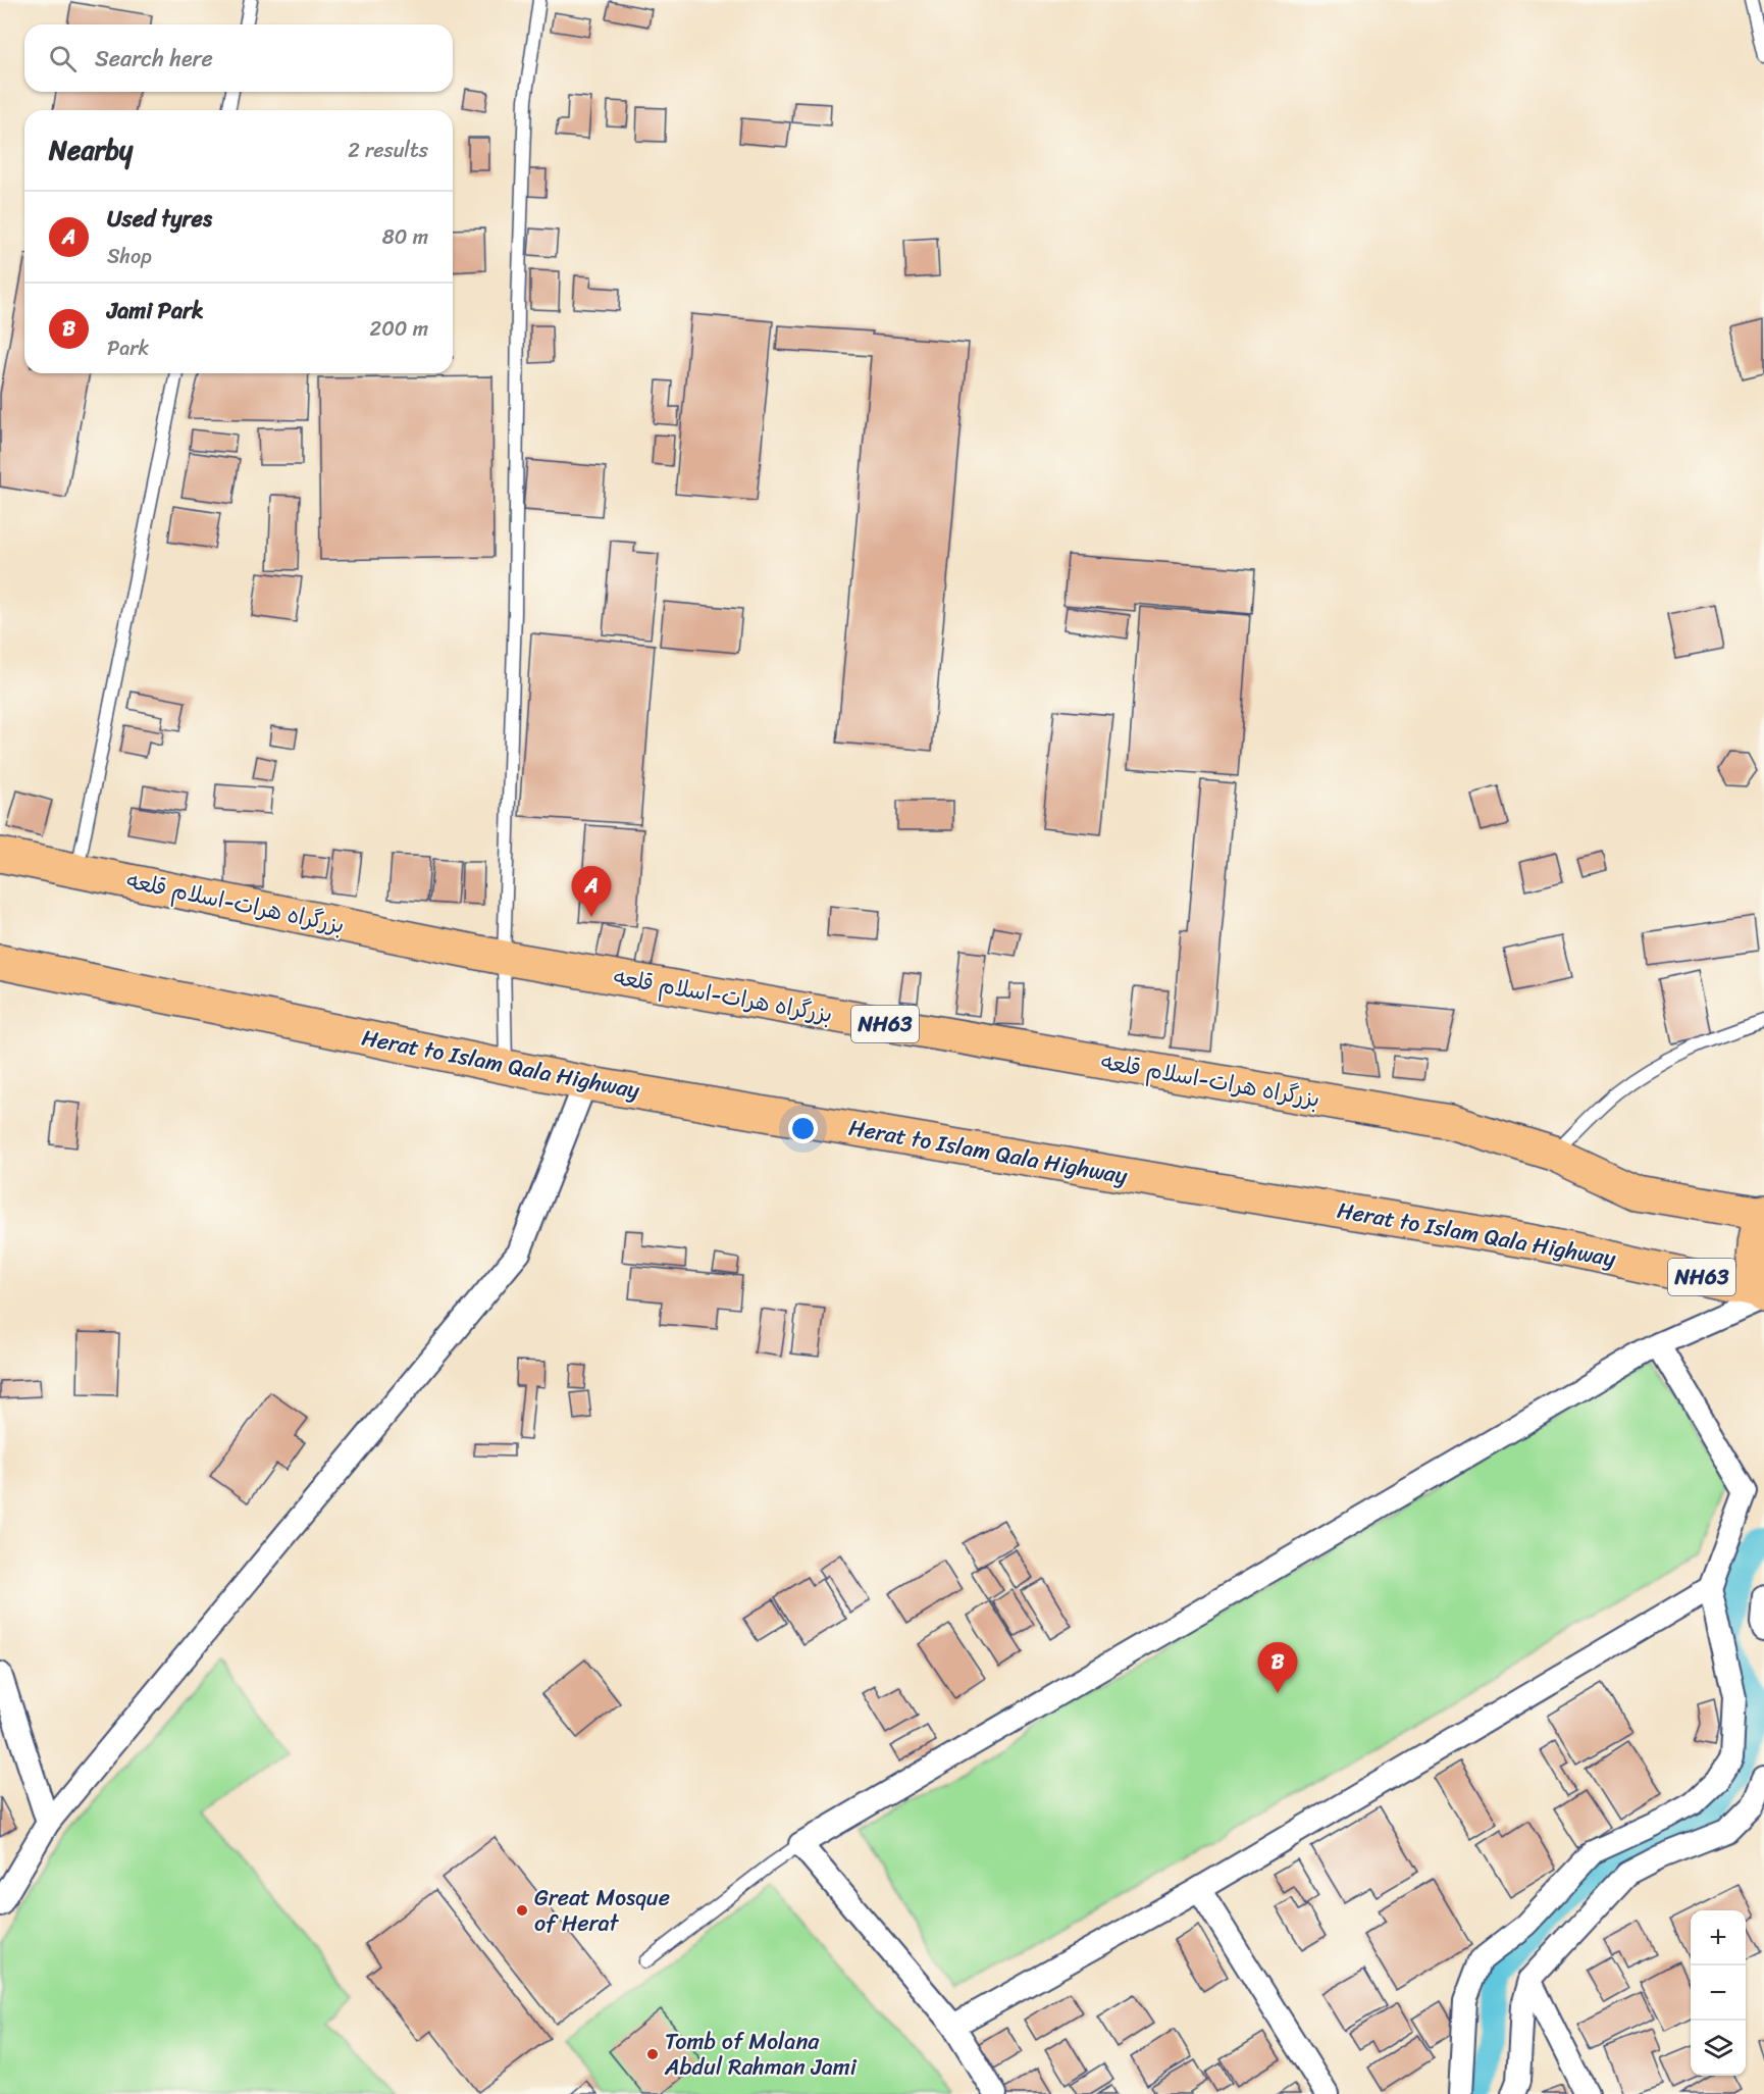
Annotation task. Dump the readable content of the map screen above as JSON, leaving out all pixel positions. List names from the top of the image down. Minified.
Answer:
{"streets":{"highway":["بزرگراه هرات-اسلام قلعه","NH63","Herat to Islam Qala Highway"]},"crossings":[["بزرگراه هرات-اسلام قلعه","NH63"],["NH63","Herat to Islam Qala Highway"]],"places":["Great Mosque of Herat","Tomb of Molana Abdul Rahman Jami"],"page":{"search":"Search here","heading":["Nearby","2 results"],"list":[{"mark":"A","name":"Used tyres","note":"Shop","value":"80 m"},{"mark":"B","name":"Jami Park","note":"Park","value":"200 m"}],"pins":["A","B"],"map_buttons":["+","−"]}}
